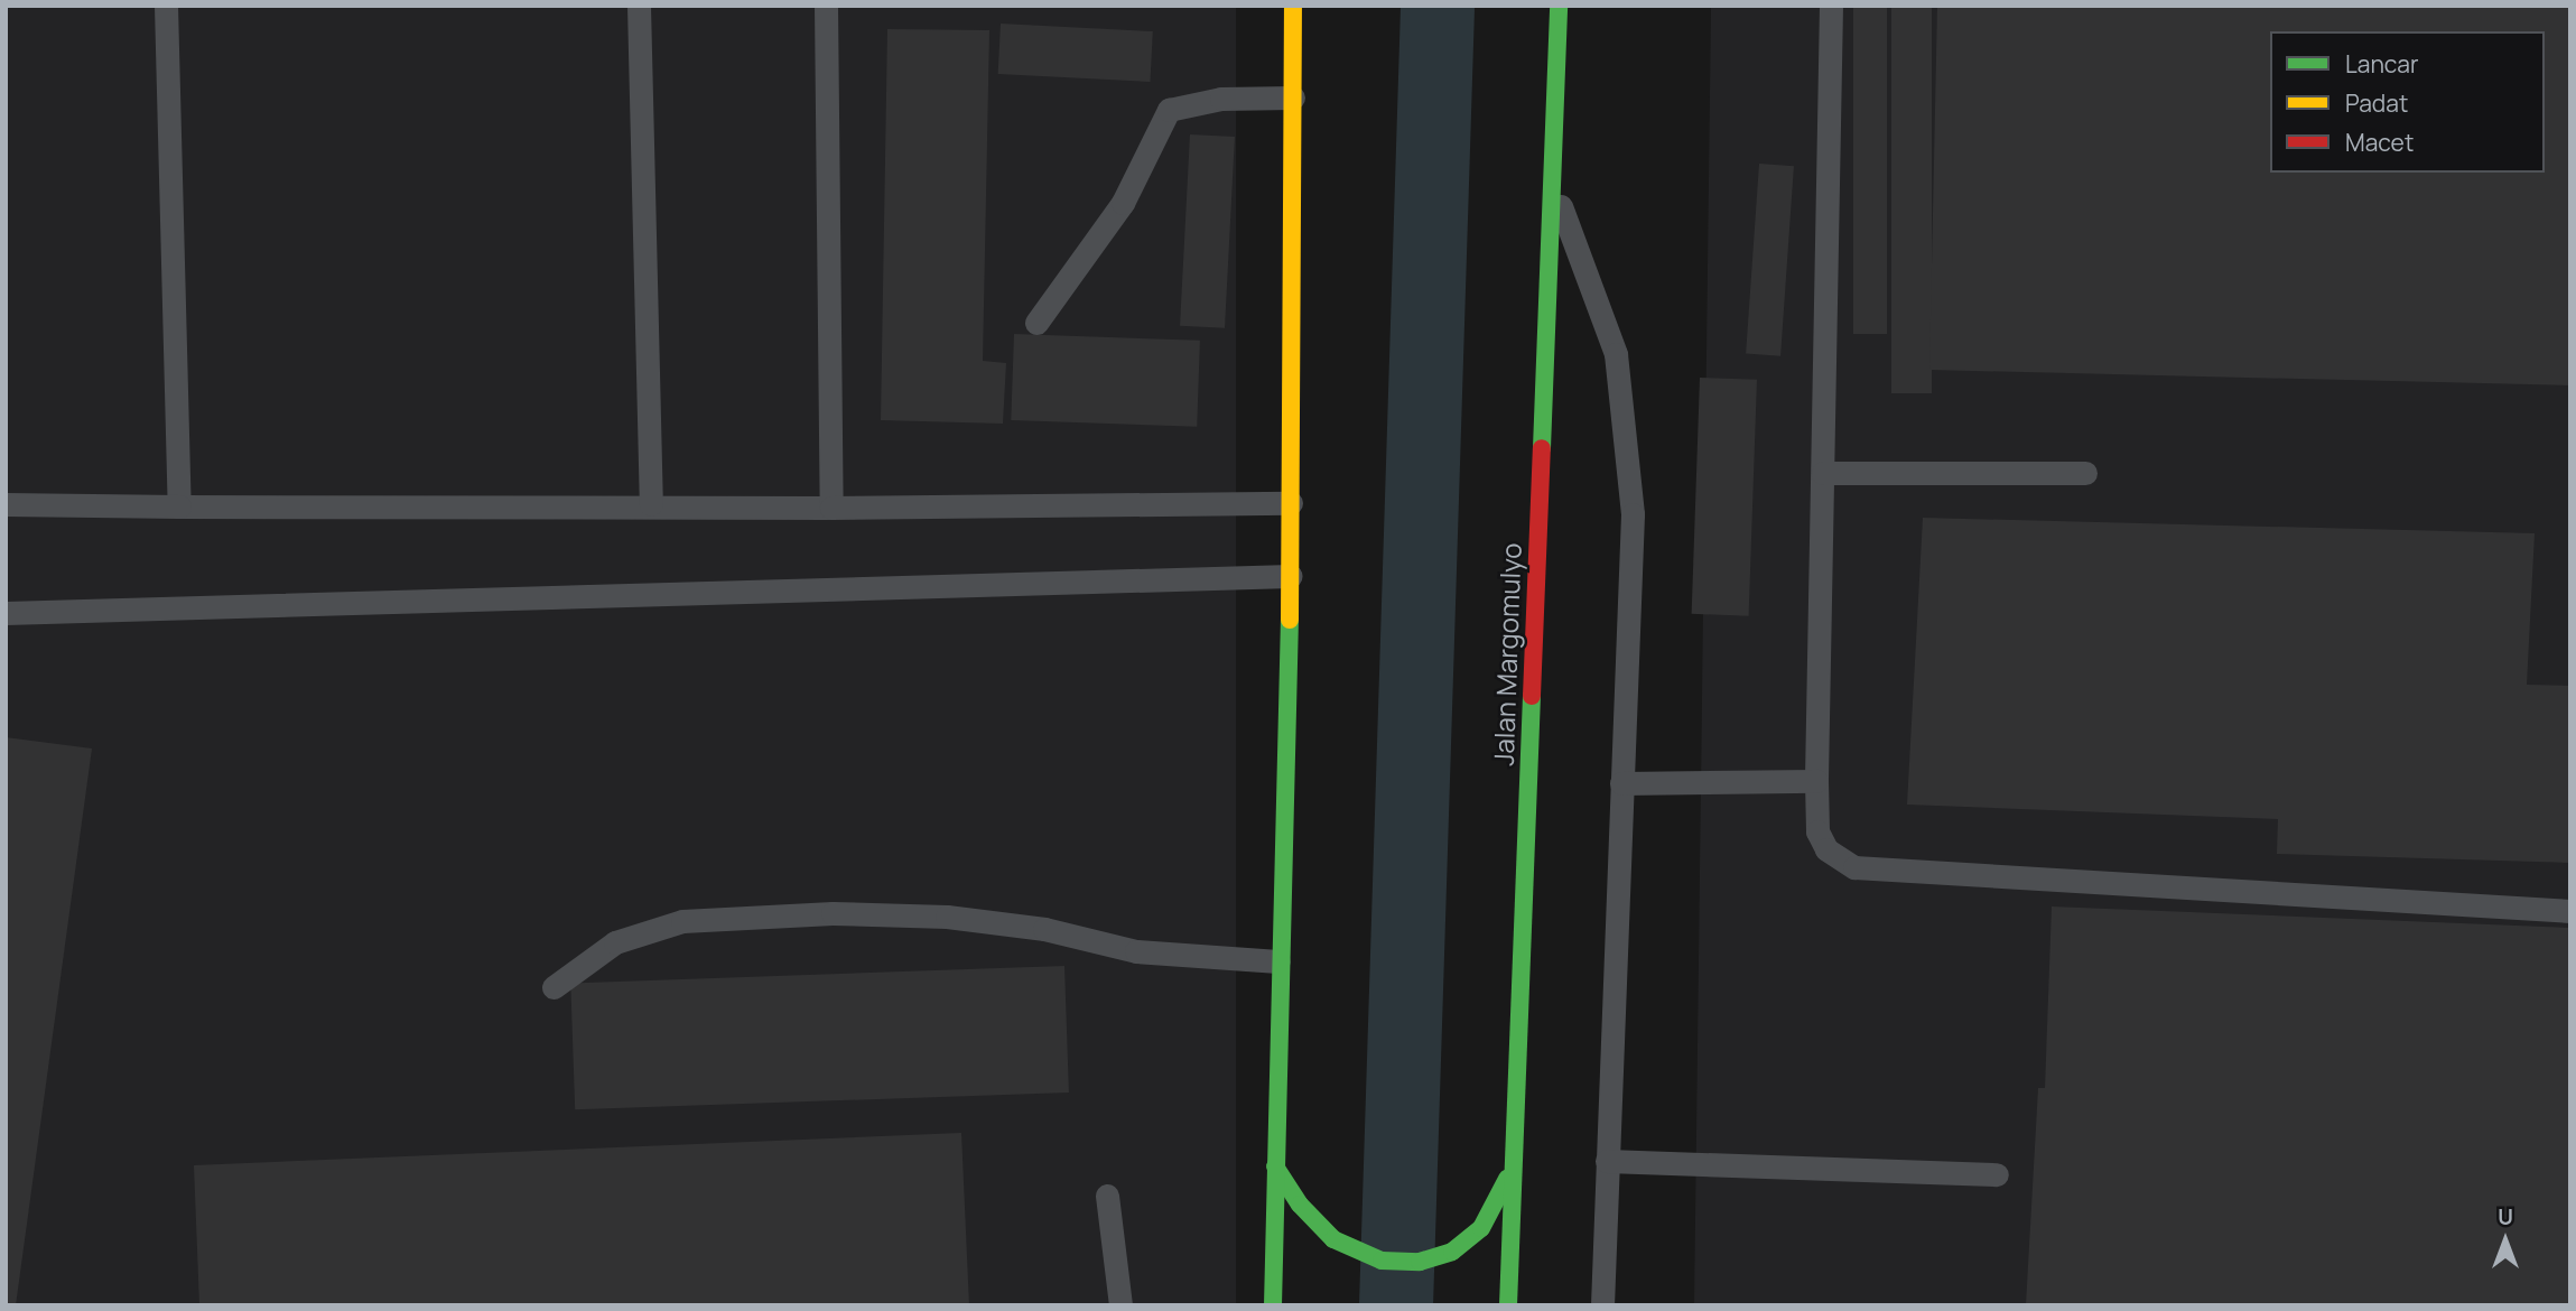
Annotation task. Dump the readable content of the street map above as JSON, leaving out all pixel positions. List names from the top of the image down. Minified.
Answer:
{"streets":{"main road":["Jalan Margomulyo"]},"legend":["Lancar","Padat","Macet"],"north":"top"}
